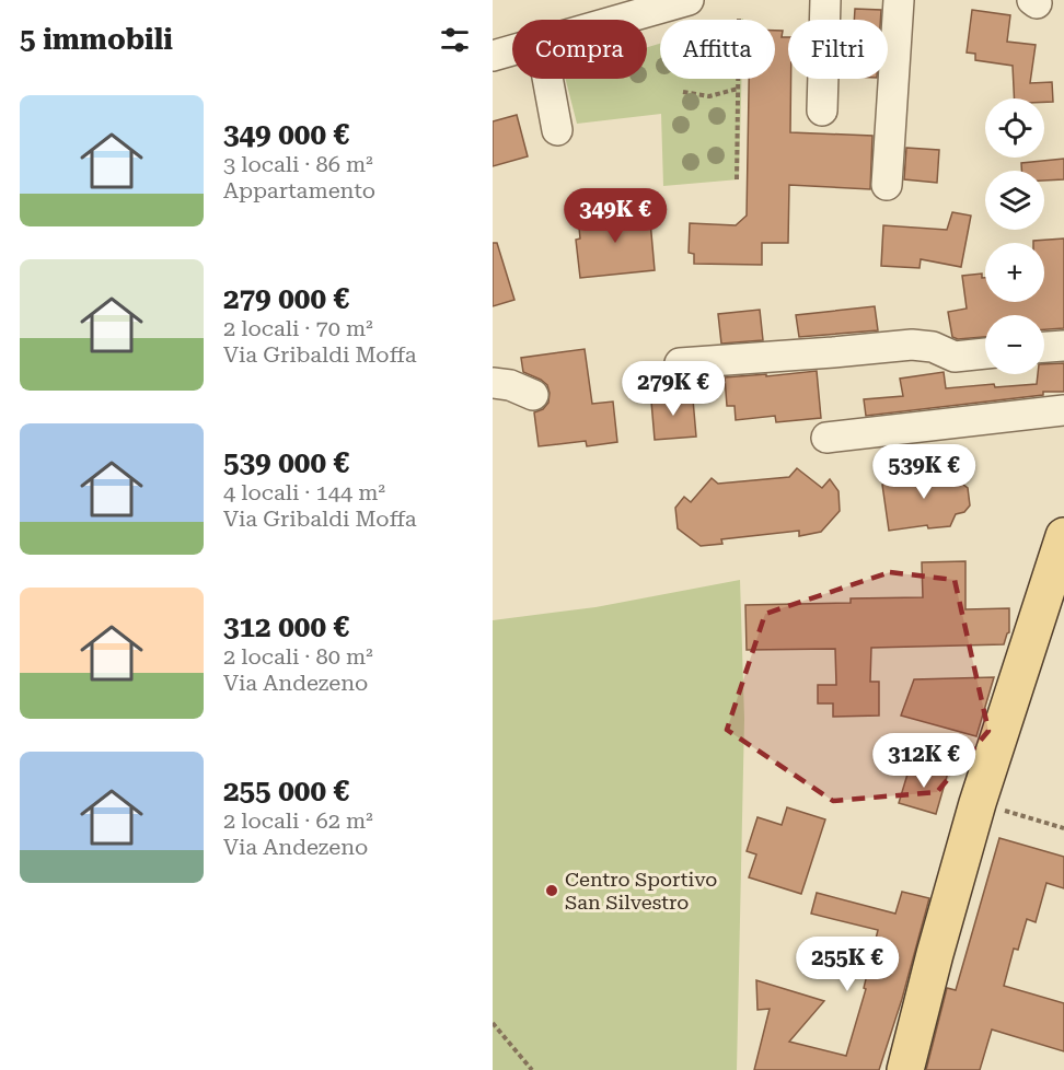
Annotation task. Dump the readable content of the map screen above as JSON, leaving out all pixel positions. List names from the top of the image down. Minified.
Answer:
{"places":["Centro Sportivo San Silvestro"],"page":{"heading":"5 immobili","chip":["Compra","Affitta","Filtri"],"list":[{"name":"349 000 €","note":"3 locali · 86 m² · Appartamento"},{"name":"279 000 €","note":"2 locali · 70 m² · Via Gribaldi Moffa"},{"name":"539 000 €","note":"4 locali · 144 m² · Via Gribaldi Moffa"},{"name":"312 000 €","note":"2 locali · 80 m² · Via Andezeno"},{"name":"255 000 €","note":"2 locali · 62 m² · Via Andezeno"}],"map_buttons":["+","−"],"price":["349K €","279K €","539K €","312K €","255K €"]}}
